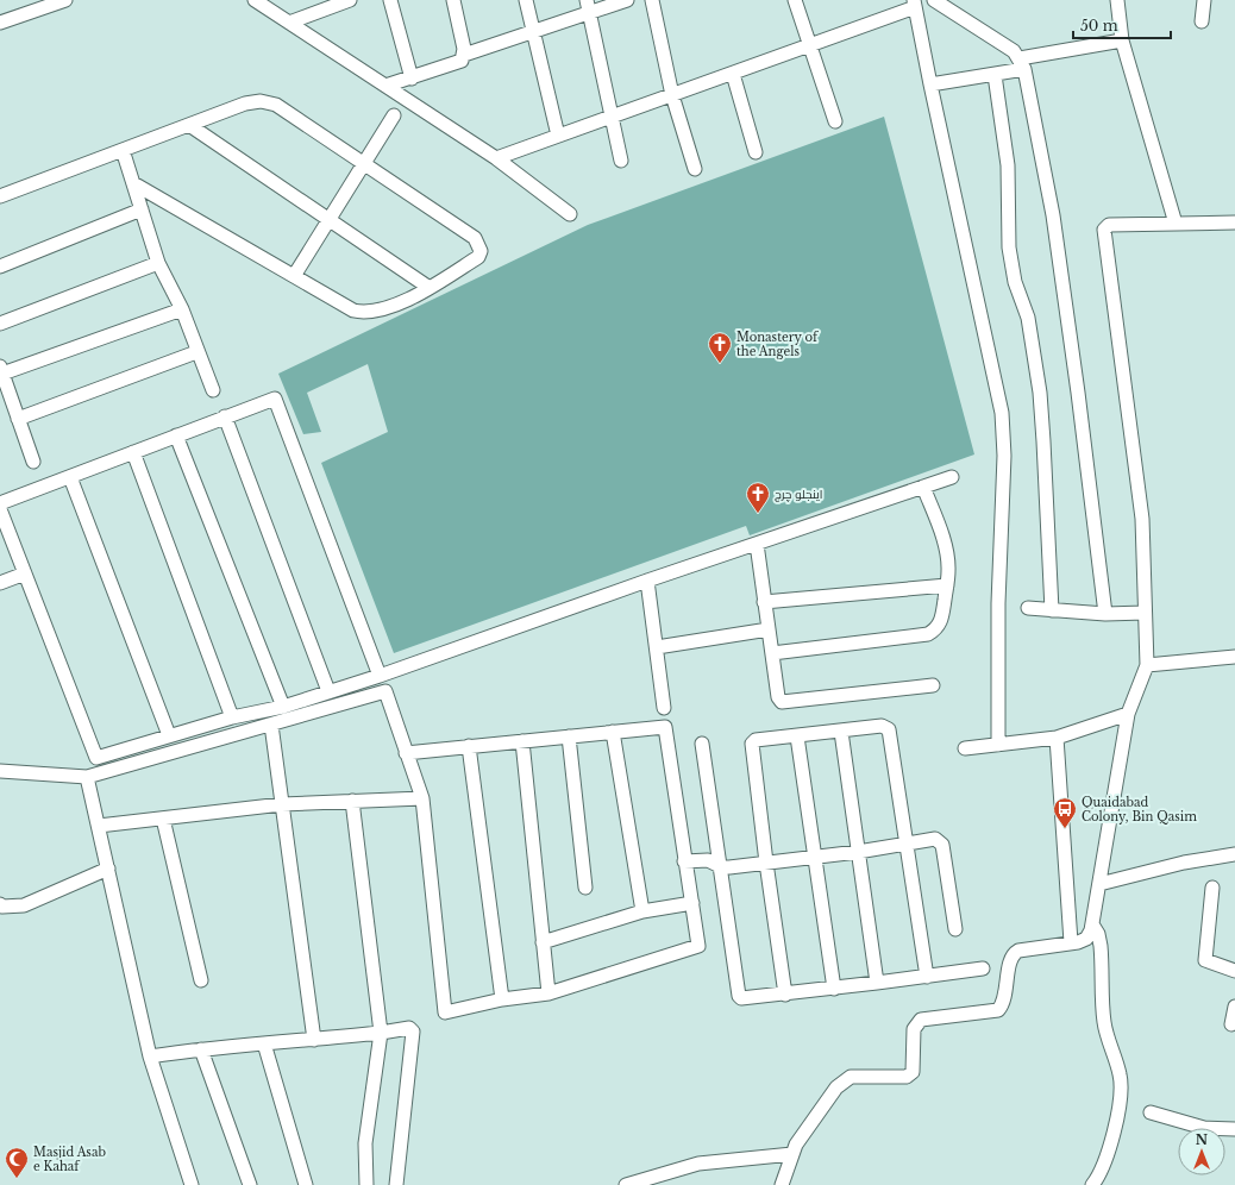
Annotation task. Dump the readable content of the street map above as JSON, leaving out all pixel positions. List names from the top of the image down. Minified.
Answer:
{"places":{"church":["Monastery of the Angels","اینجلو چرچ"],"bus stop":["Quaidabad Colony, Bin Qasim"],"mosque":["Masjid Asab e Kahaf"]},"scale_bar":"50 m","north":"top"}
